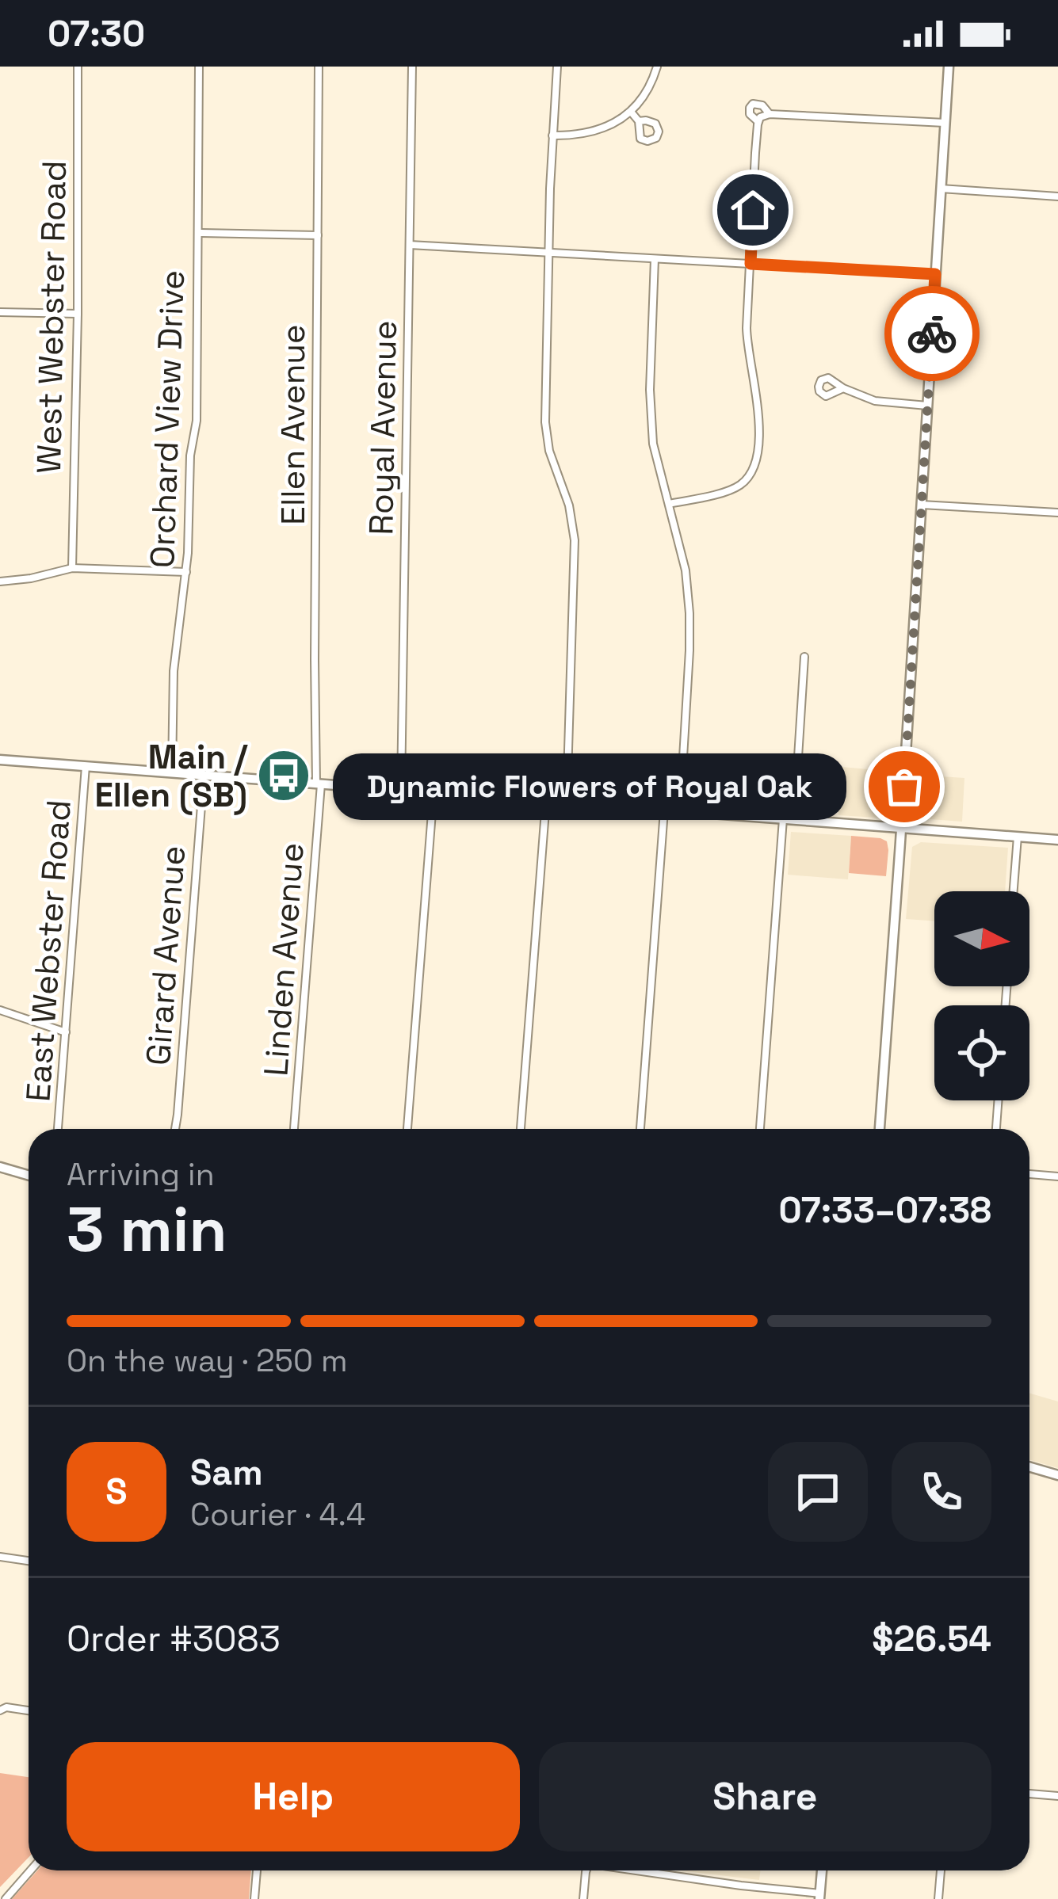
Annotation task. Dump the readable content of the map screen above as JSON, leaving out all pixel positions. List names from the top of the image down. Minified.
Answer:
{"streets":{"street":["West Webster Road","Orchard View Drive","Ellen Avenue","Royal Avenue","East Webster Road","Girard Avenue","Linden Avenue"]},"crossings":[["Ellen Avenue","Linden Avenue"]],"places":{"bus stop":["Main / Ellen (SB)"],"other":["Dynamic Flowers of Royal Oak"]},"north":"right","page":{"status":"07:30","bubble":"Dynamic Flowers of Royal Oak","heading":["3 min","Arriving in","07:33–07:38"],"panel":["Sam","Courier · 4.4","Order #3083","$26.54"],"bar":"On the way · 250 m","round":"S","buttons":["Help","Share"]}}
